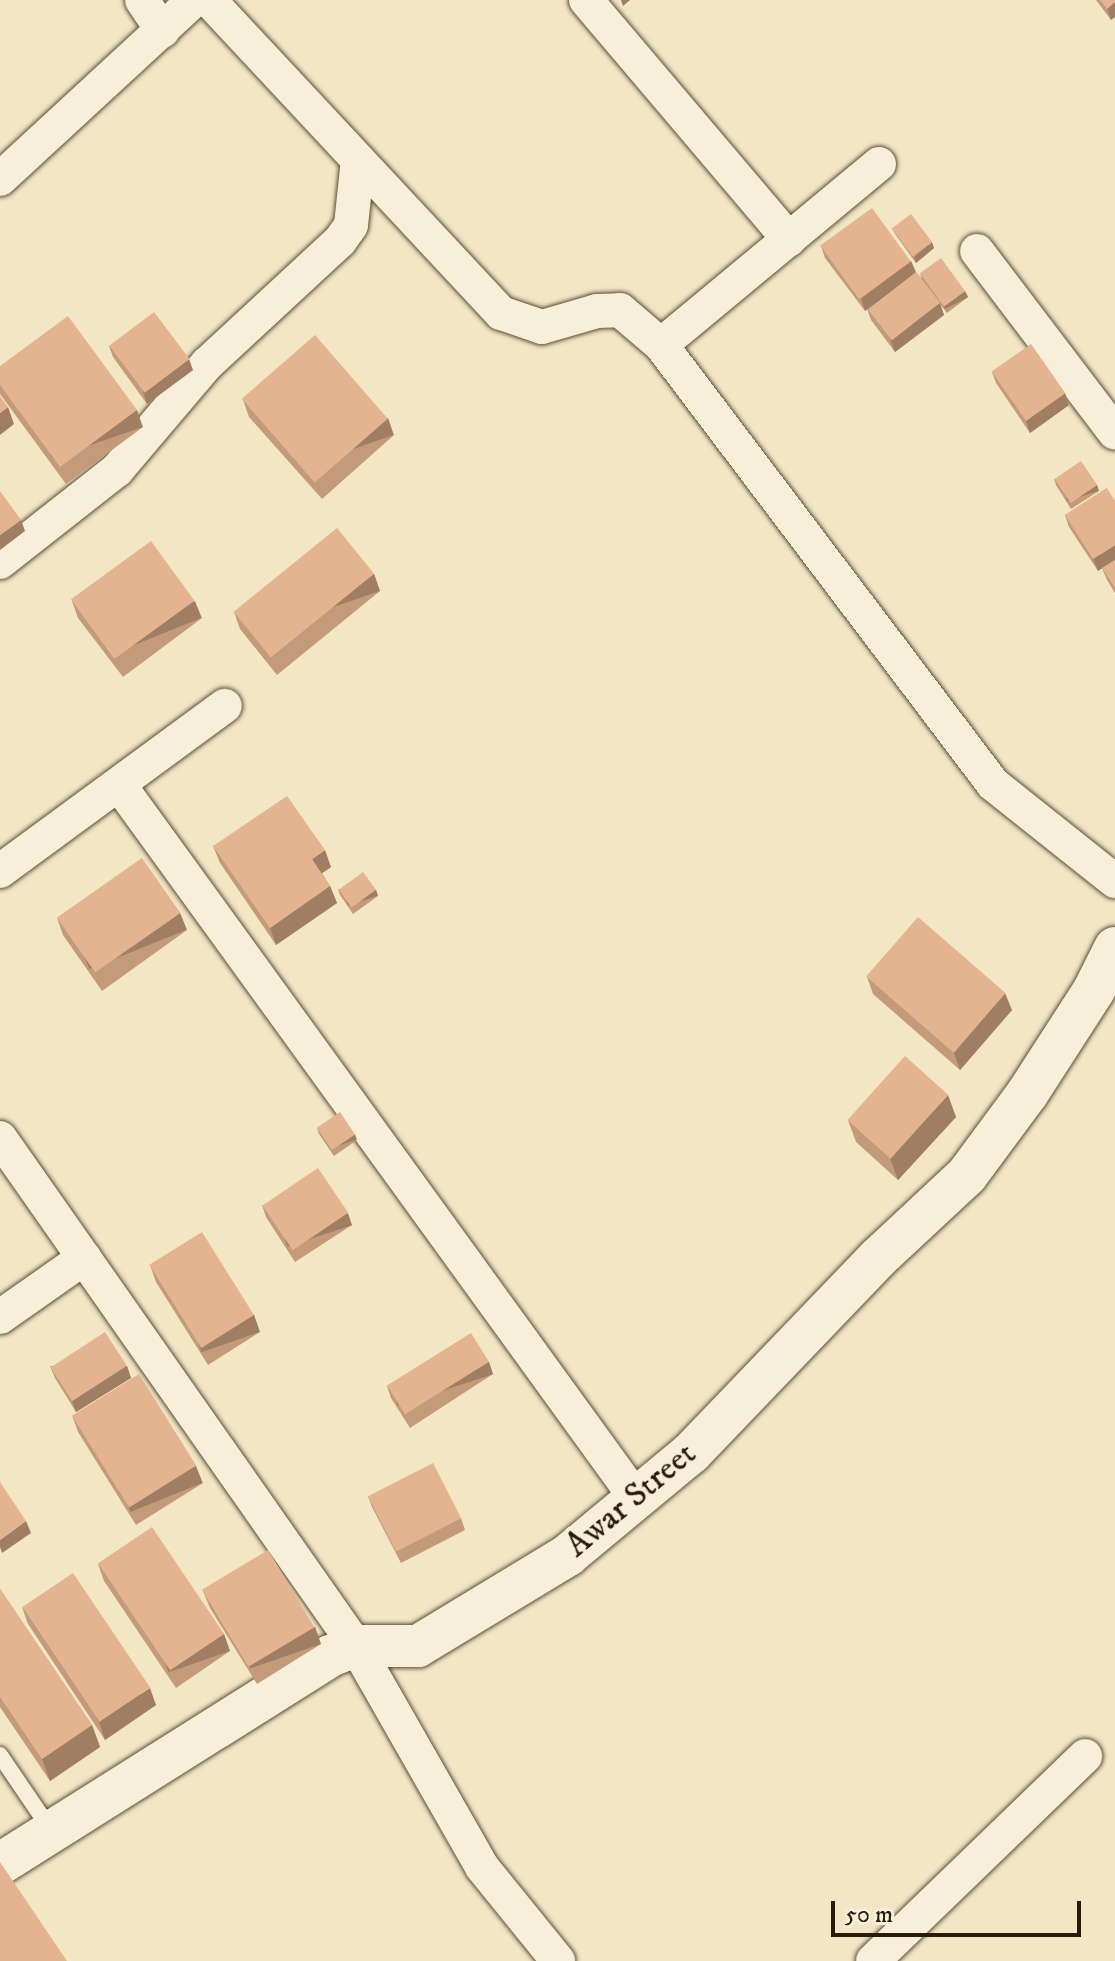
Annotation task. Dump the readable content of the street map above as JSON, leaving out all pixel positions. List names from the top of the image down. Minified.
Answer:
{"streets":{"street":["Awar Street"]},"scale_bar":"50 m"}
